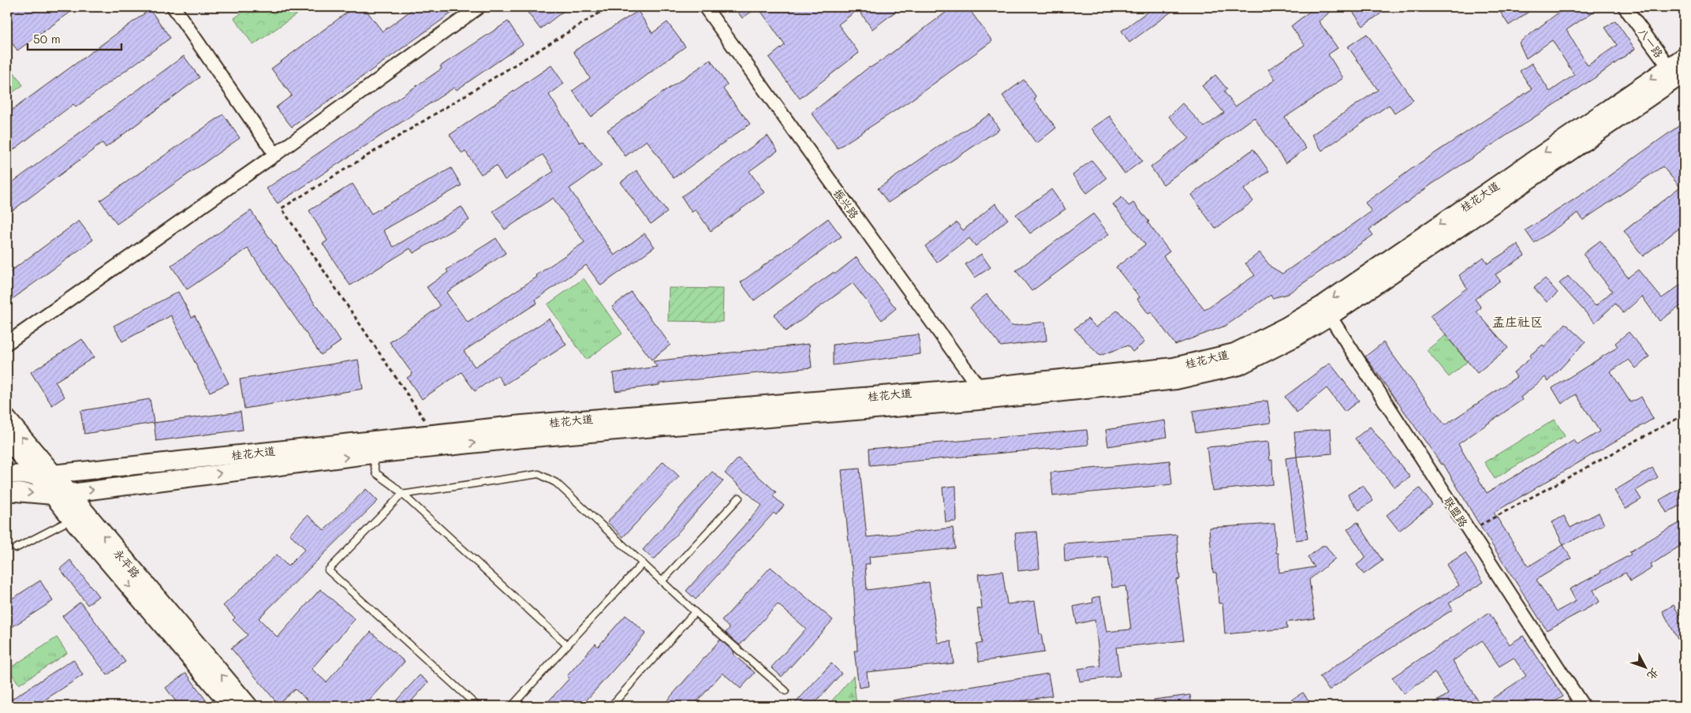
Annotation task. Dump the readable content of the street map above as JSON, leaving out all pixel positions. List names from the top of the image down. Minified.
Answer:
{"streets":{"main road":["桂花大道","永平路"],"street":["八一路","振兴路","联盟路"]},"crossings":[["八一路","桂花大道"],["桂花大道","振兴路"],["桂花大道","联盟路"],["桂花大道","永平路"]],"districts":["孟庄社区"],"scale_bar":"50 m","north":"bottom right"}
